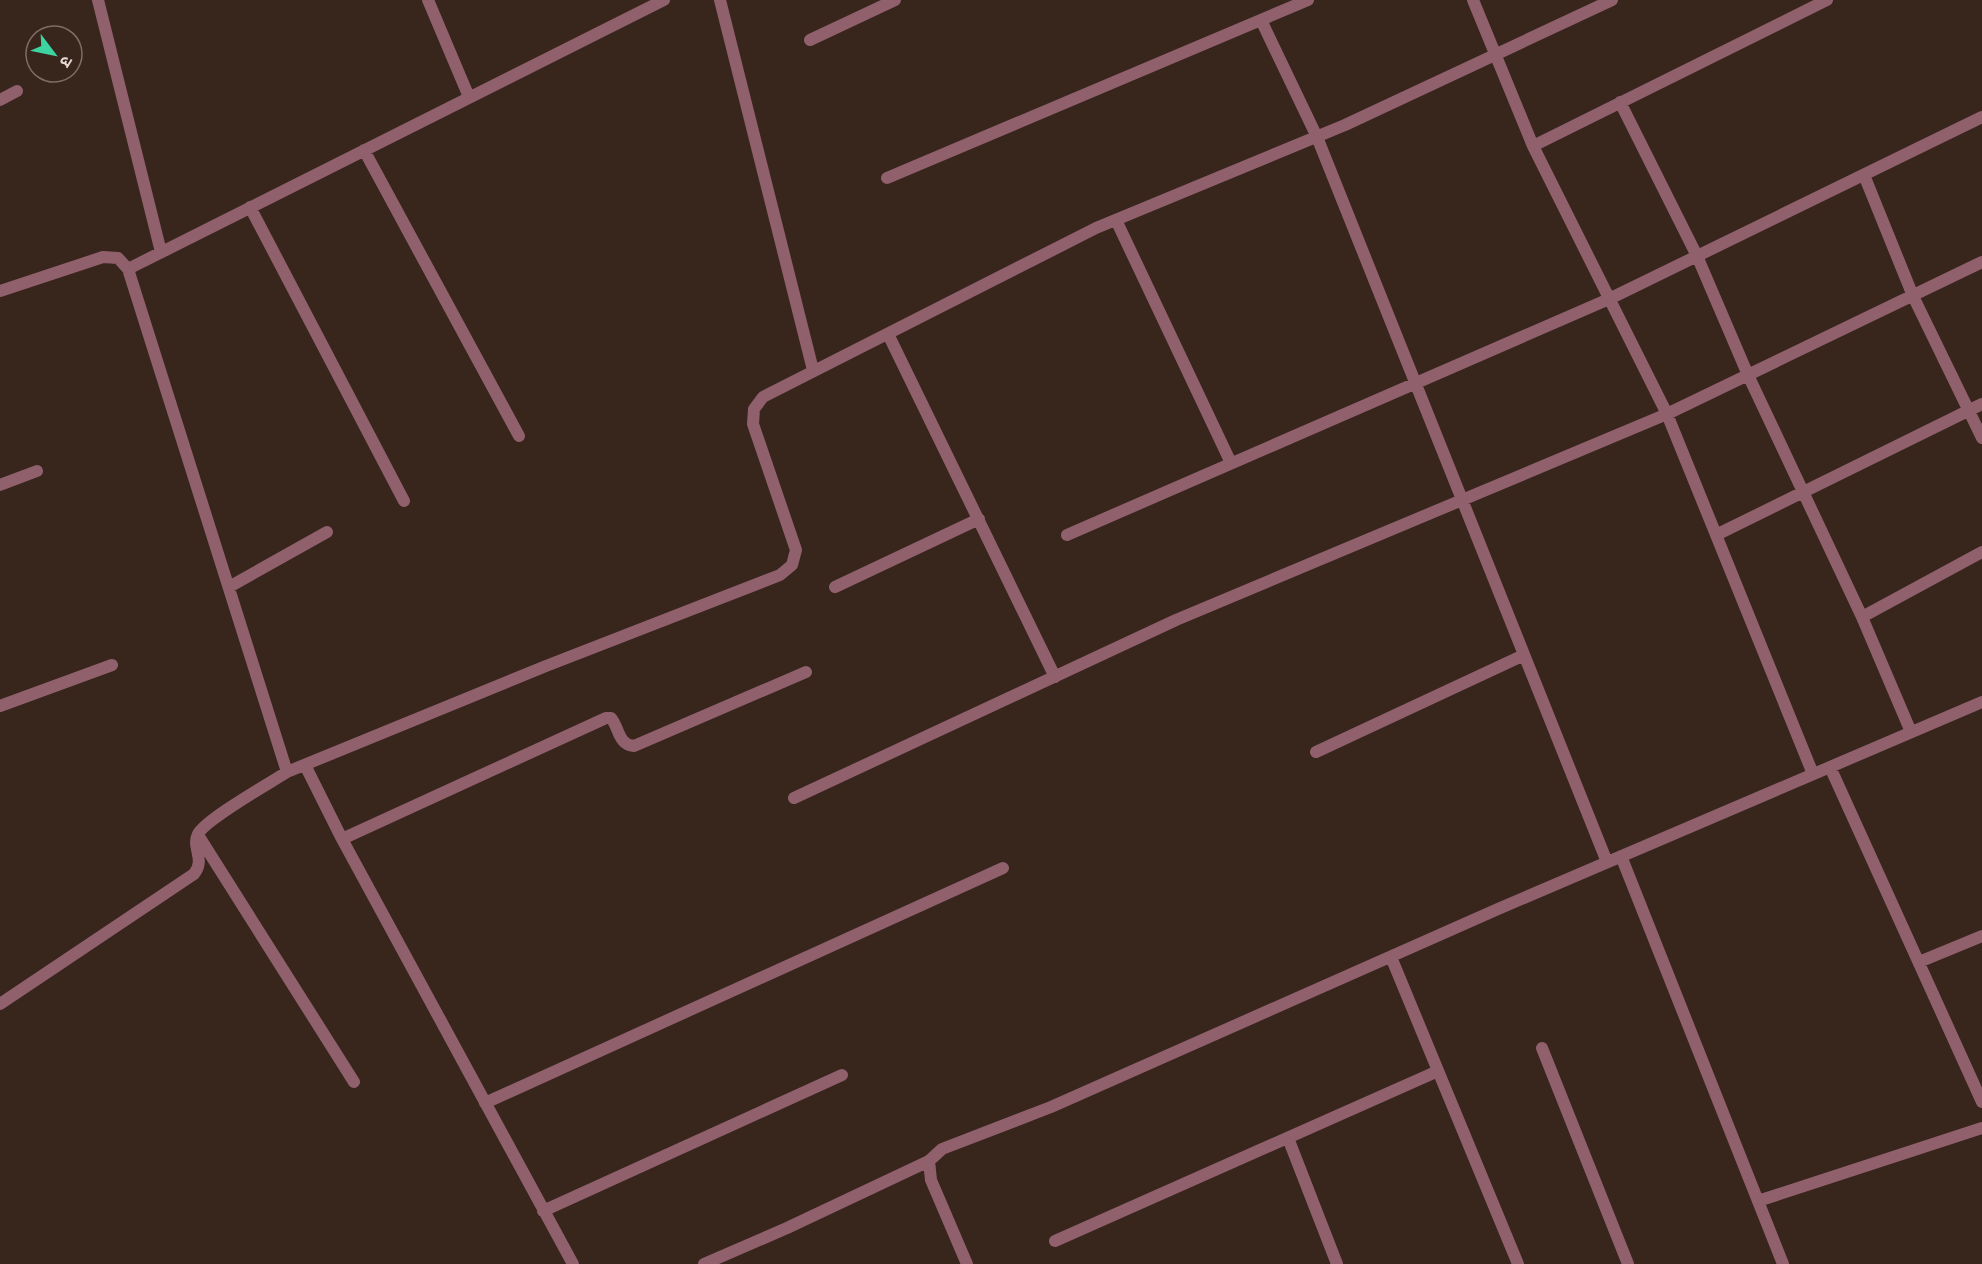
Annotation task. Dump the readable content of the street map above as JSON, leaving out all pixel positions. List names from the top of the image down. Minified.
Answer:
{"north":"bottom right"}
